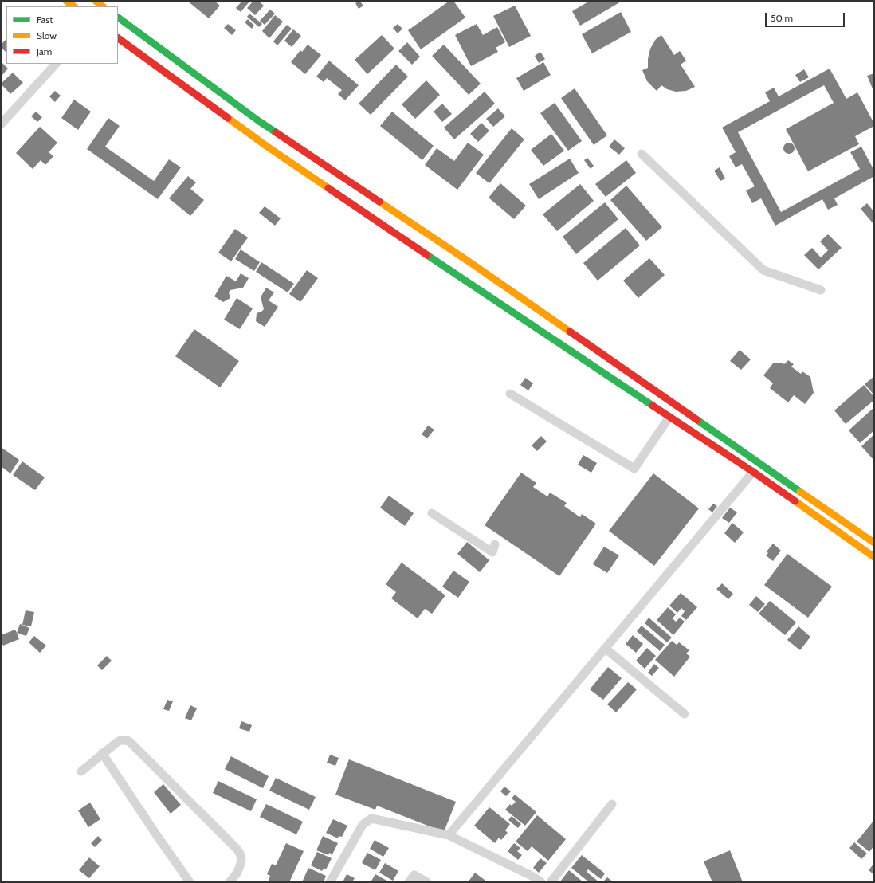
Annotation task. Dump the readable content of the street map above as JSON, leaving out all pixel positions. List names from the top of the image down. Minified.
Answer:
{"legend":["Fast","Slow","Jam"],"scale_bar":"50 m"}
